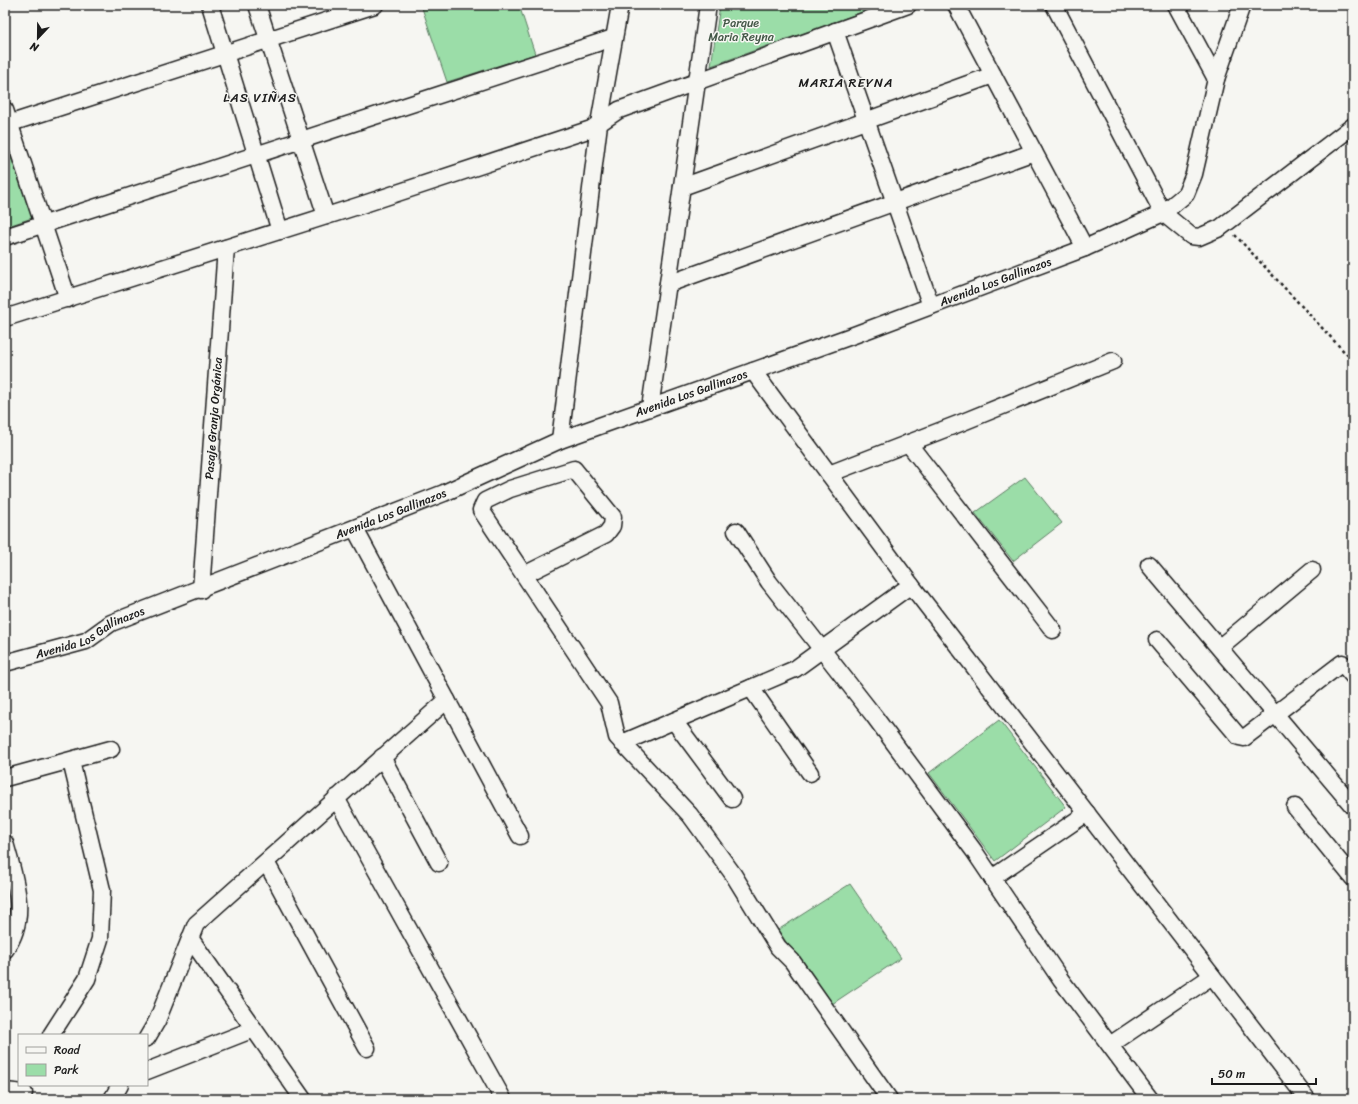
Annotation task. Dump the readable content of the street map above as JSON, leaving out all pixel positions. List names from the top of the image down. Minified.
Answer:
{"streets":{"street":["Avenida Los Gallinazos","Pasaje Granja Orgánica"]},"crossings":[["Avenida Los Gallinazos","Pasaje Granja Orgánica"]],"districts":["MARIA REYNA","LAS VIÑAS"],"parks":["Parque Maria Reyna"],"legend":["Road","Park"],"scale_bar":"50 m","north":"bottom"}
